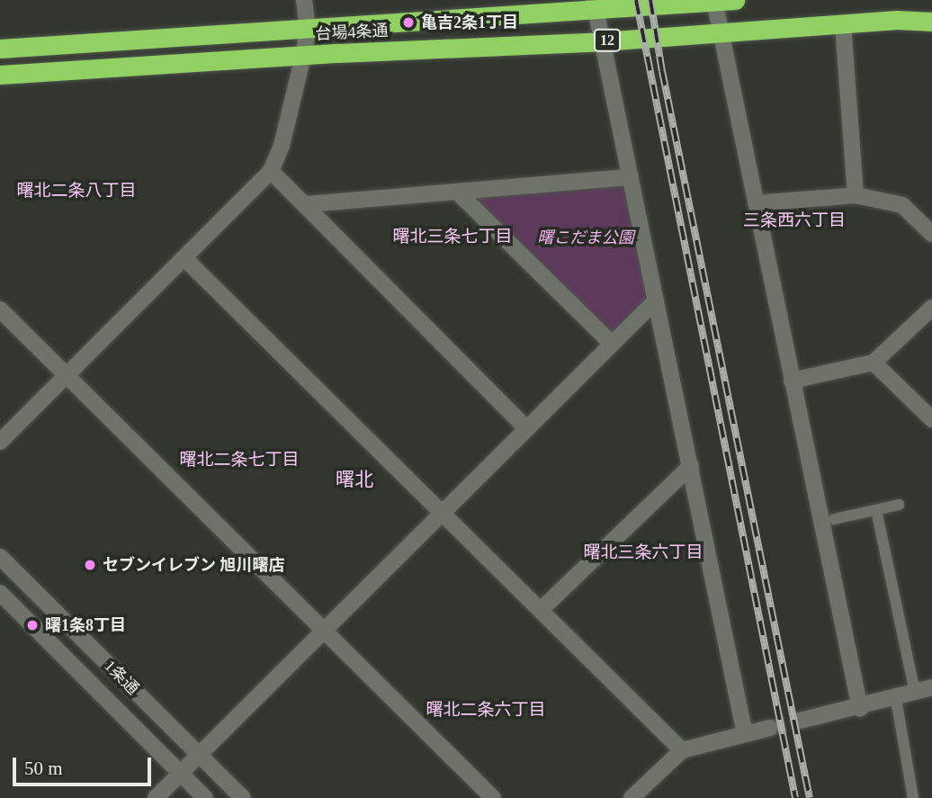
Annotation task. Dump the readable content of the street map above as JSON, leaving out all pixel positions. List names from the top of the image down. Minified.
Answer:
{"streets":{"highway":["台場4条通","12"],"street":["1条通"]},"districts":["曙北二条八丁目","三条西六丁目","曙北三条七丁目","曙北二条七丁目","曙北","曙北三条六丁目","曙北二条六丁目"],"parks":["曙こだま公園"],"places":["亀吉2条1丁目","セブンイレブン 旭川曙店","曙1条8丁目"],"scale_bar":"50 m"}
